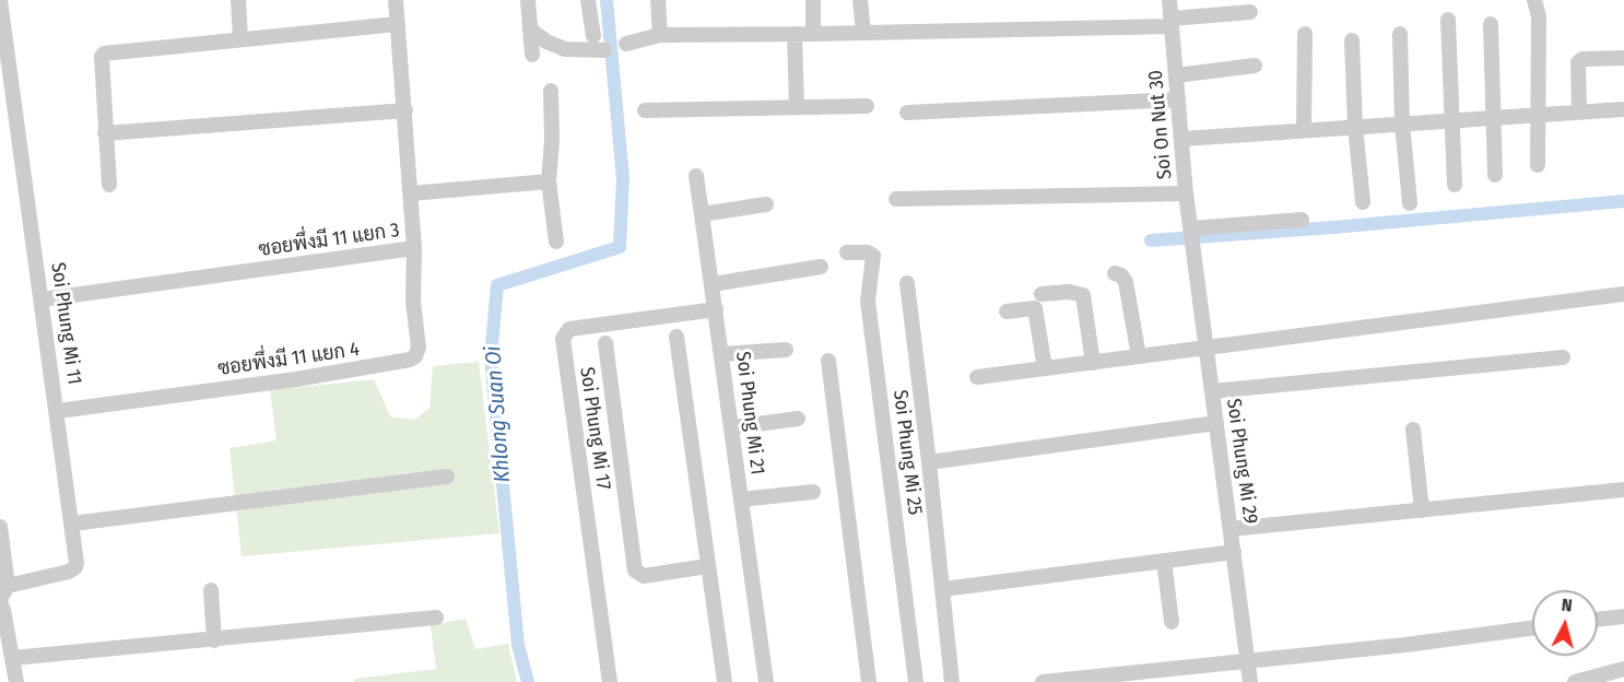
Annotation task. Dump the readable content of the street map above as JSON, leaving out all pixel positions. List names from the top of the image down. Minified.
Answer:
{"streets":{"street":["Soi On Nut 30","ซอยพึ่งมี 11 แยก 3","Soi Phung Mi 11","ซอยพึ่งมี 11 แยก 4","Soi Phung Mi 21","Soi Phung Mi 17","Soi Phung Mi 25","Soi Phung Mi 29"]},"crossings":[["Soi On Nut 30","Soi Phung Mi 29"],["ซอยพึ่งมี 11 แยก 3","Soi Phung Mi 11"],["ซอยพึ่งมี 11 แยก 3","ซอยพึ่งมี 11 แยก 4"],["Soi Phung Mi 11","ซอยพึ่งมี 11 แยก 4"],["Soi Phung Mi 21","Soi Phung Mi 17"]],"water":["Khlong Suan Oi"],"north":"top"}
